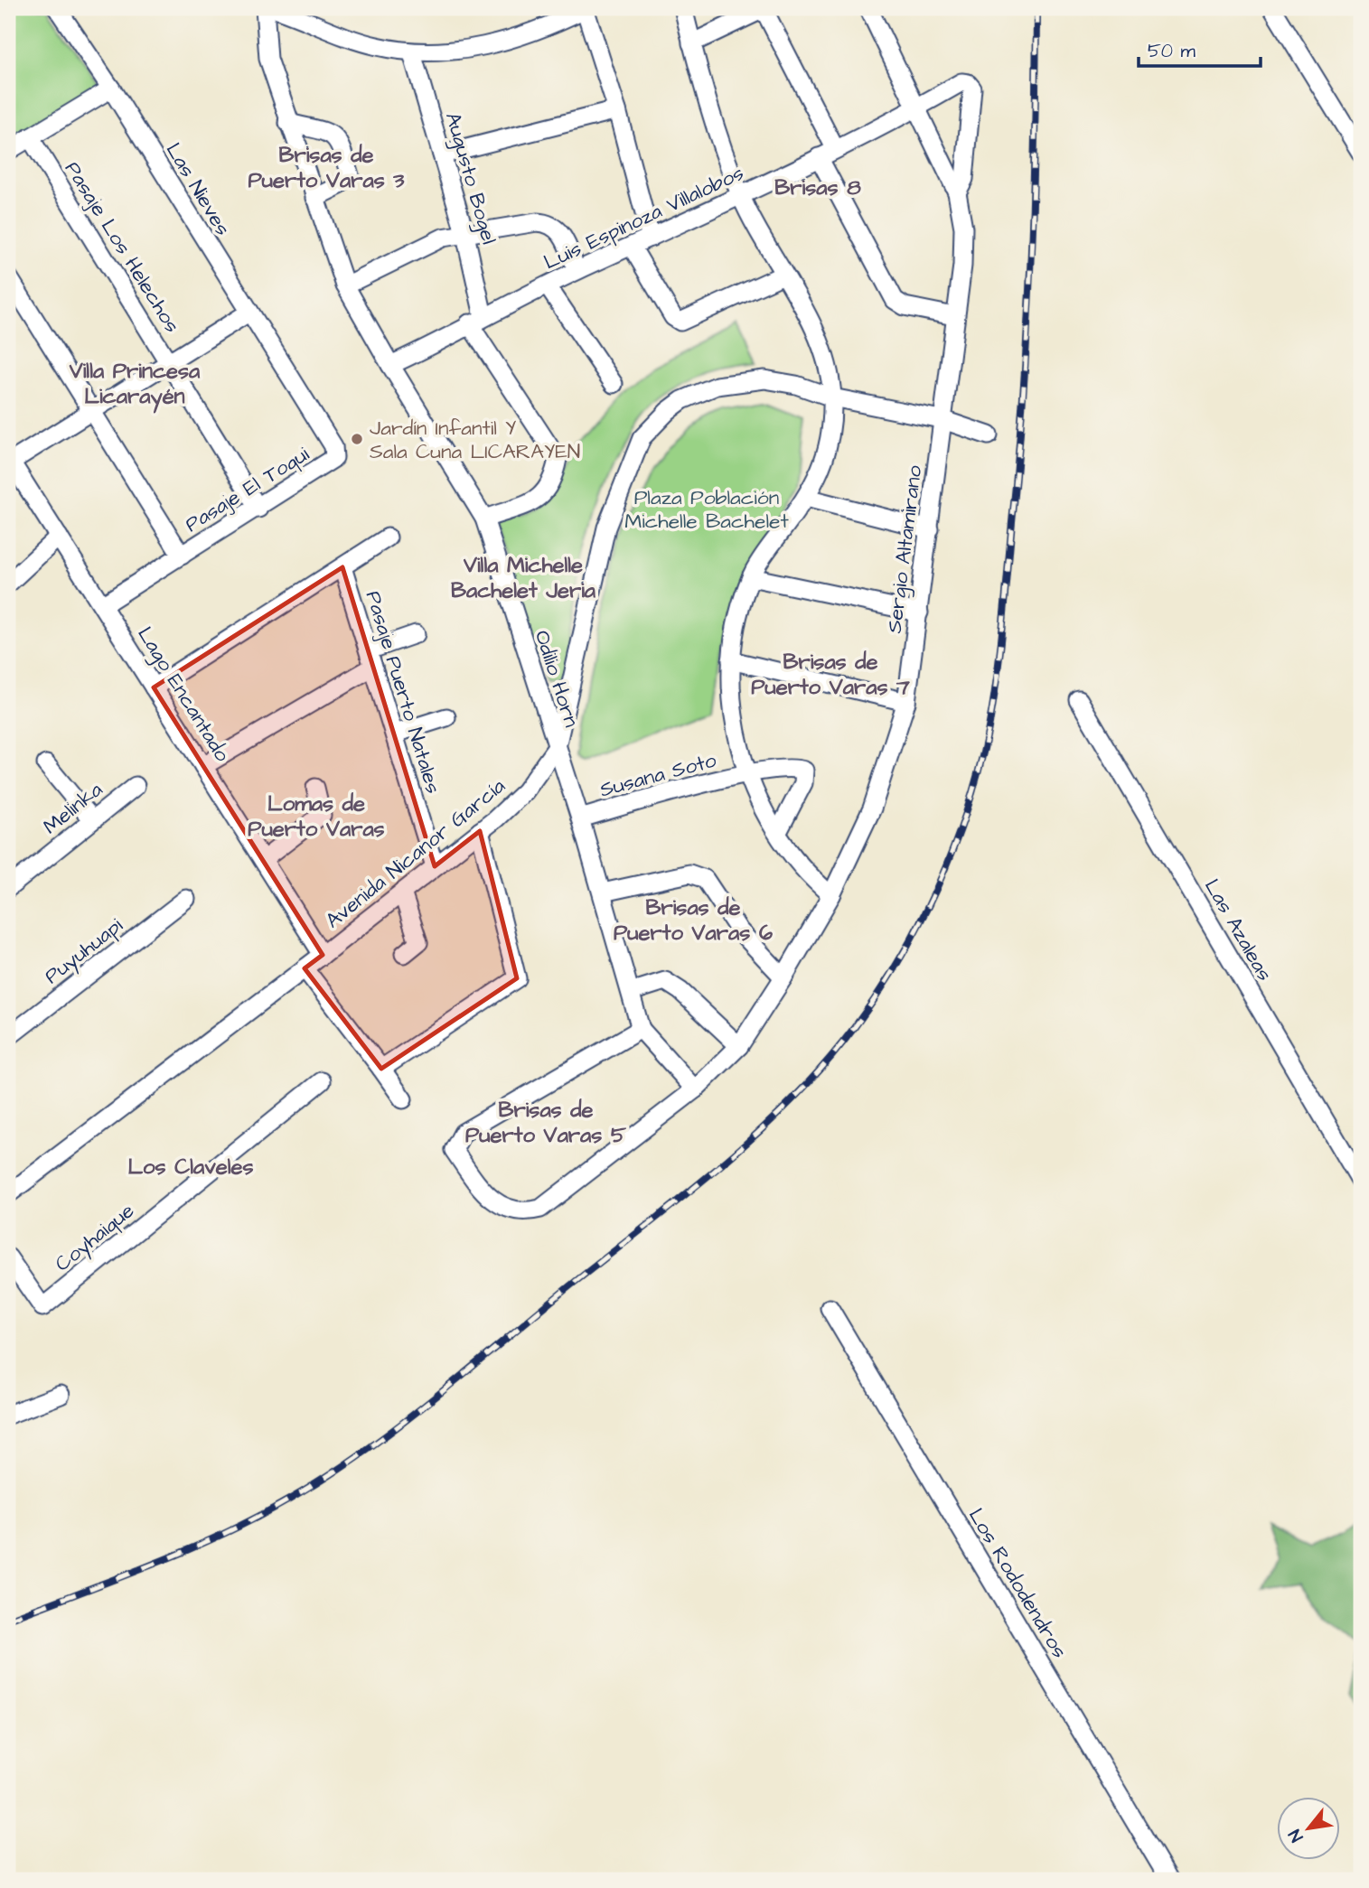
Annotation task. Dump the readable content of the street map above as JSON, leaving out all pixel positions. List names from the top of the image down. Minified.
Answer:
{"streets":{"street":["Augusto Bogel","Las Nieves","Luis Espinoza Villalobos","Pasaje Los Helechos","Pasaje El Toqui","Sergio Altamirano","Odilio Horn","Pasaje Puerto Natales","Lago Encantado","Susana Soto","Melinka","Avenida Nicanor García","Las Azaleas","Puyuhuapi","Coyhaique","Los Rododendros"]},"crossings":[["Augusto Bogel","Luis Espinoza Villalobos"],["Las Nieves","Pasaje El Toqui"],["Luis Espinoza Villalobos","Sergio Altamirano"],["Luis Espinoza Villalobos","Odilio Horn"],["Pasaje Los Helechos","Pasaje El Toqui"],["Pasaje El Toqui","Lago Encantado"],["Sergio Altamirano","Odilio Horn"],["Sergio Altamirano","Avenida Nicanor García"],["Odilio Horn","Susana Soto"],["Odilio Horn","Avenida Nicanor García"],["Pasaje Puerto Natales","Avenida Nicanor García"],["Lago Encantado","Avenida Nicanor García"]],"districts":["Brisas de Puerto Varas 3","Brisas 8","Villa Princesa Licarayén","Villa Michelle Bachelet Jeria","Brisas de Puerto Varas 7","Lomas de Puerto Varas","Brisas de Puerto Varas 6","Brisas de Puerto Varas 5","Los Claveles"],"parks":["Plaza Población Michelle Bachelet"],"places":["Jardín Infantil Y Sala Cuna LICARAYEN"],"scale_bar":"50 m","north":"bottom left"}
